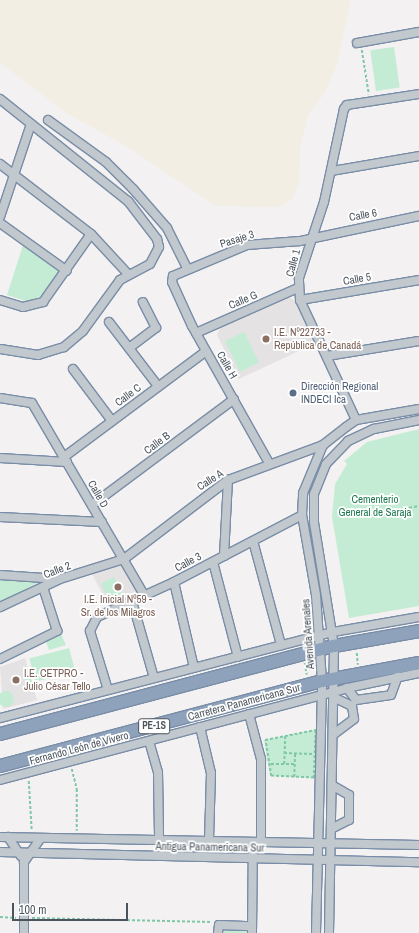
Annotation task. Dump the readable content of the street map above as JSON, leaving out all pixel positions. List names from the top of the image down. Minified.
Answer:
{"streets":{"highway":["Carretera Panamericana Sur","PE-1S"],"street":["Calle 6","Pasaje 3","Calle 1","Calle 5","Calle G","Calle H","Calle C","Calle B","Calle A","Calle D","Calle 3","Calle 2","Avenida Arenales","Fernando León de Vivero","Antigua Panamericana Sur"]},"crossings":[["Calle 6","Pasaje 3"],["Calle 6","Calle 1"],["Pasaje 3","Calle 1"],["Pasaje 3","Calle H"],["Calle 1","Calle 5"],["Calle 1","Calle G"],["Calle 1","Avenida Arenales"],["Calle G","Calle H"],["Calle H","Calle C"],["Calle H","Calle B"],["Calle H","Calle A"],["Calle C","Calle D"],["Calle B","Calle D"],["Calle A","Calle D"],["Calle A","Calle 2"],["Calle A","Avenida Arenales"],["Calle D","Calle 3"],["Calle D","Calle 2"],["Calle 3","Avenida Arenales"],["Avenida Arenales","Carretera Panamericana Sur"],["Avenida Arenales","Fernando León de Vivero"],["Avenida Arenales","Antigua Panamericana Sur"]],"parks":["Cementerio General de Saraja"],"places":["I.E. Nº22733 - República de Canadá","Dirección Regional INDECI Ica","I.E. Inicial Nº59 - Sr. de los Milagros","I.E. CETPRO - Julio César Tello"],"scale_bar":"100 m"}
